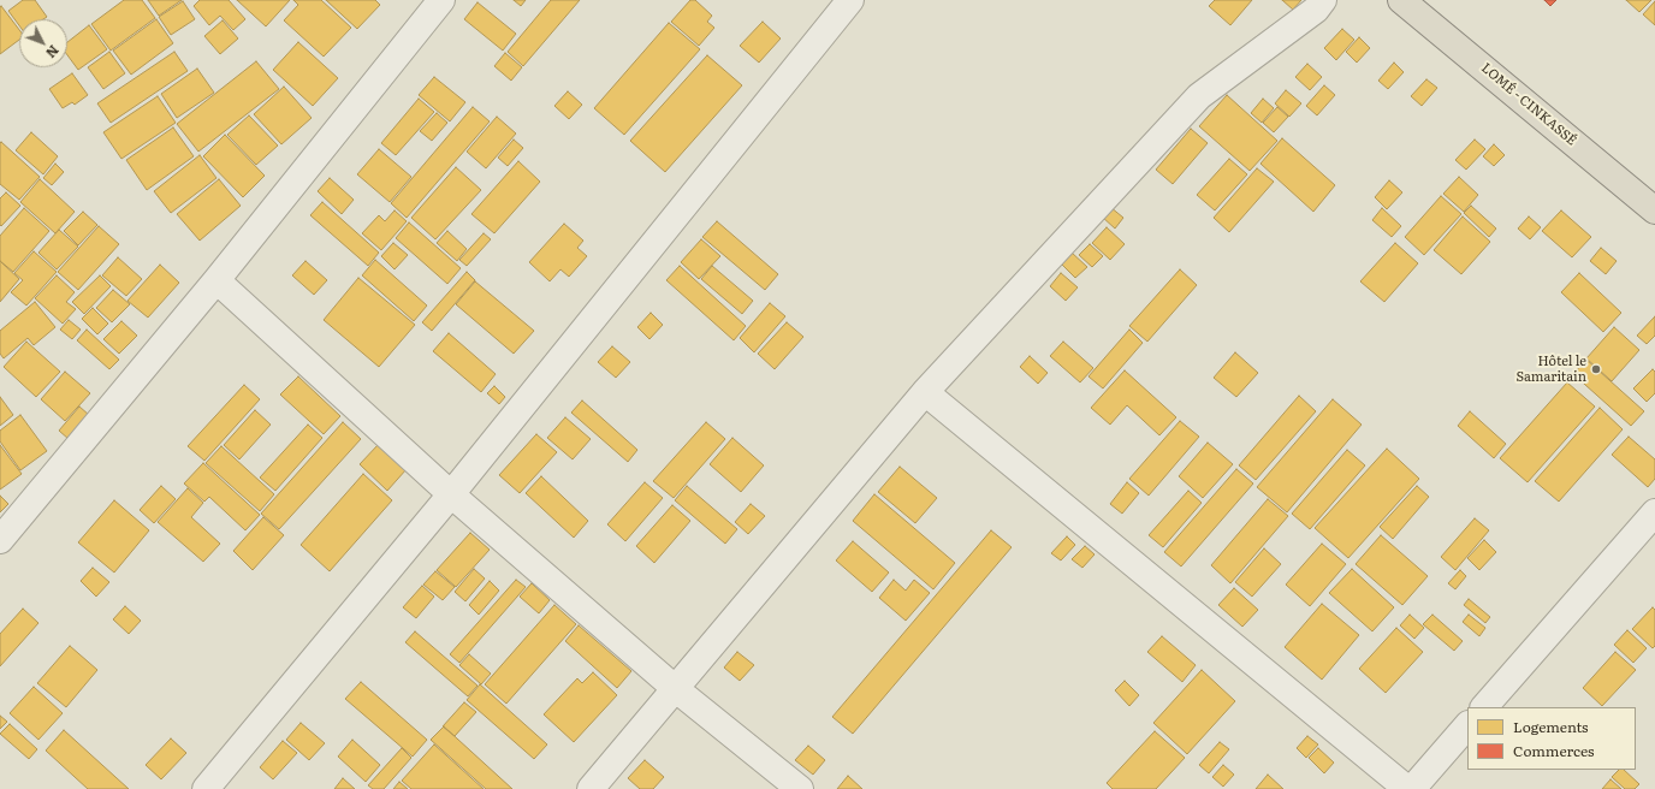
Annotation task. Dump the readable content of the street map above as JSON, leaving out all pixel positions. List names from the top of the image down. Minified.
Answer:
{"streets":{"highway":["LOMÉ - CINKASSÉ"]},"places":["Hôtel le Samaritain"],"legend":["Logements","Commerces"],"north":"bottom right"}
